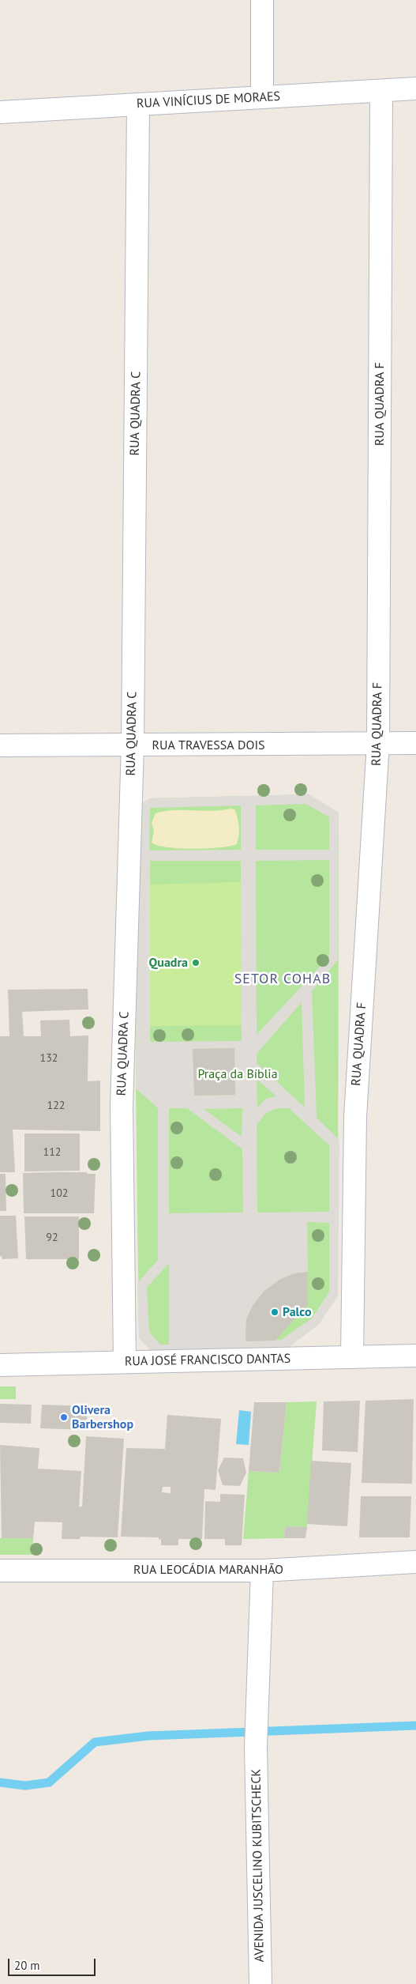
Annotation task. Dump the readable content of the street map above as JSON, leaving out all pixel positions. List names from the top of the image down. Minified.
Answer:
{"streets":{"street":["RUA VINÍCIUS DE MORAES","RUA QUADRA F","RUA QUADRA C","RUA TRAVESSA DOIS","RUA JOSÉ FRANCISCO DANTAS","RUA LEOCÁDIA MARANHÃO","AVENIDA JUSCELINO KUBITSCHECK"]},"crossings":[["RUA VINÍCIUS DE MORAES","RUA QUADRA F"],["RUA VINÍCIUS DE MORAES","RUA QUADRA C"],["RUA QUADRA F","RUA TRAVESSA DOIS"],["RUA QUADRA F","RUA JOSÉ FRANCISCO DANTAS"],["RUA QUADRA C","RUA TRAVESSA DOIS"],["RUA QUADRA C","RUA JOSÉ FRANCISCO DANTAS"],["RUA LEOCÁDIA MARANHÃO","AVENIDA JUSCELINO KUBITSCHECK"]],"districts":["SETOR COHAB"],"parks":["Praça da Bíblia"],"places":["Quadra","Palco","Olivera Barbershop"],"house_numbers":["132","122","112","102","92"],"scale_bar":"20 m"}
